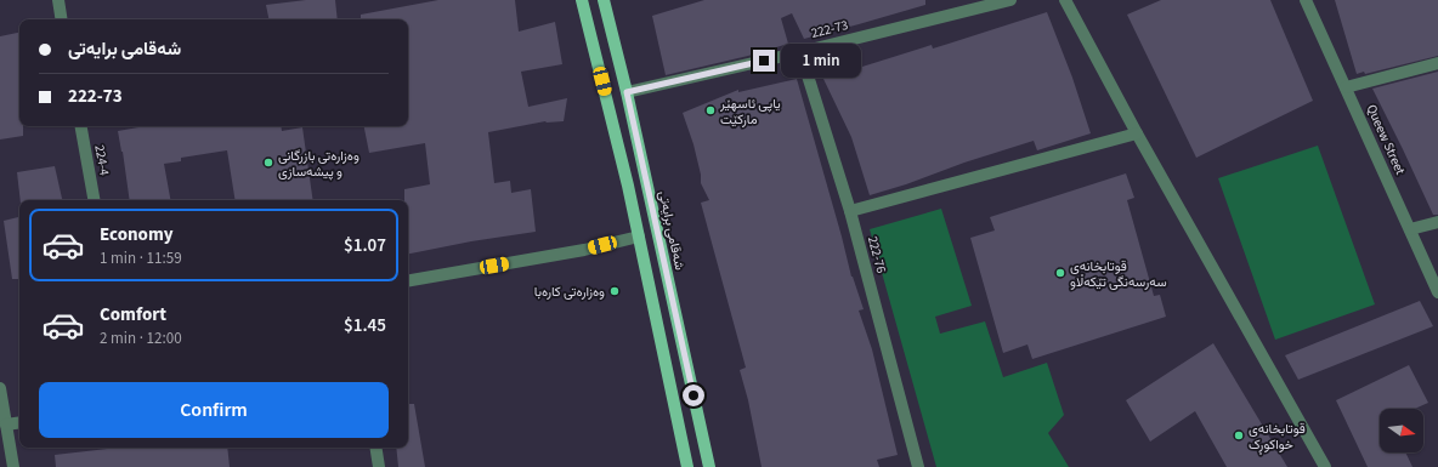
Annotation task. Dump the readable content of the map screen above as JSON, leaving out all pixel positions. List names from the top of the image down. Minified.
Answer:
{"streets":{"main road":["شەقامی برایەتی"],"street":["222-73","Queew Street","224-4","222-76"]},"crossings":[["222-73","شەقامی برایەتی"],["222-73","222-76"]],"places":["ياپی ئاسهێر مارکێت","وەزارەتی بازرگانی و پیشەسازی","قوتابخانەی سەرسەنگی تێکەڵاو","وەزارەتی کارەبا","قوتابخانەی خواکوڕک"],"north":"right","page":{"banner":["شەقامی برایەتی","222-73"],"bubble":"1 min","list":[{"name":"Economy","note":"1 min · 11:59","value":"$1.07"},{"name":"Comfort","note":"2 min · 12:00","value":"$1.45"}],"buttons":"Confirm"}}
